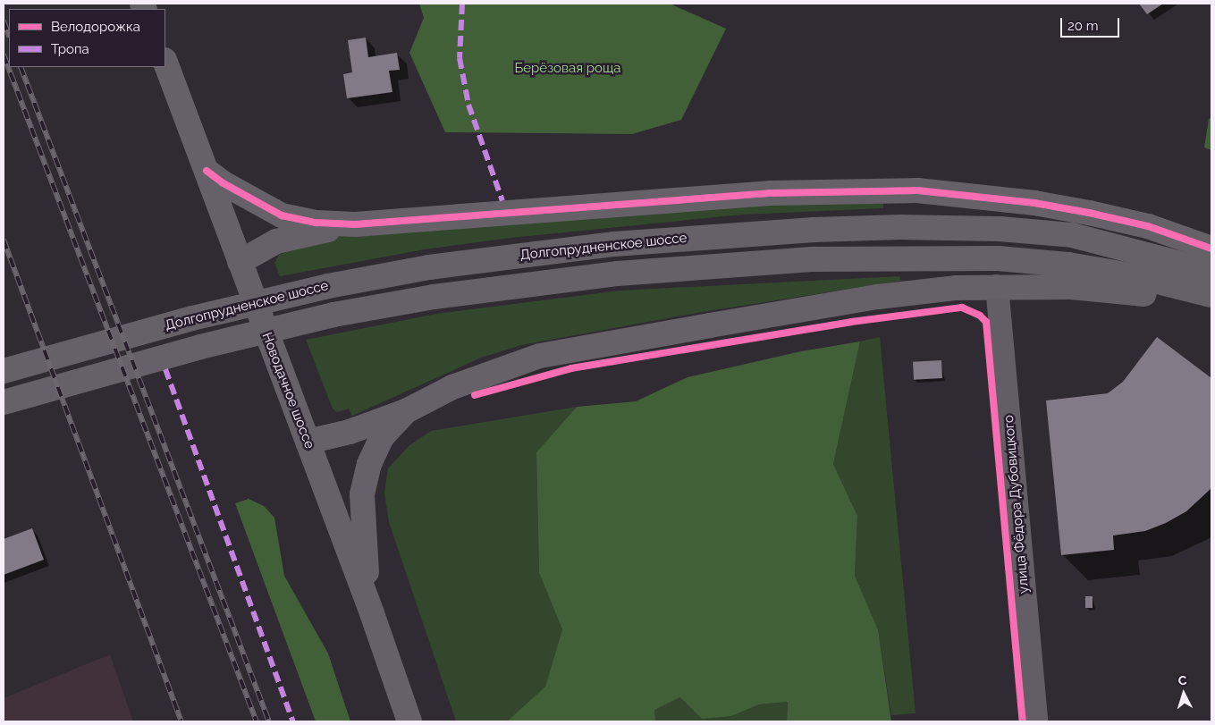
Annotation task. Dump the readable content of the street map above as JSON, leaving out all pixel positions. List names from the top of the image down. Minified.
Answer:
{"streets":{"street":["Долгопрудненское шоссе","Новодачное шоссе","улица Фёдора Дубовицкого"]},"parks":["Берёзовая роща"],"legend":["Велодорожка","Тропа"],"scale_bar":"20 m","north":"top"}
